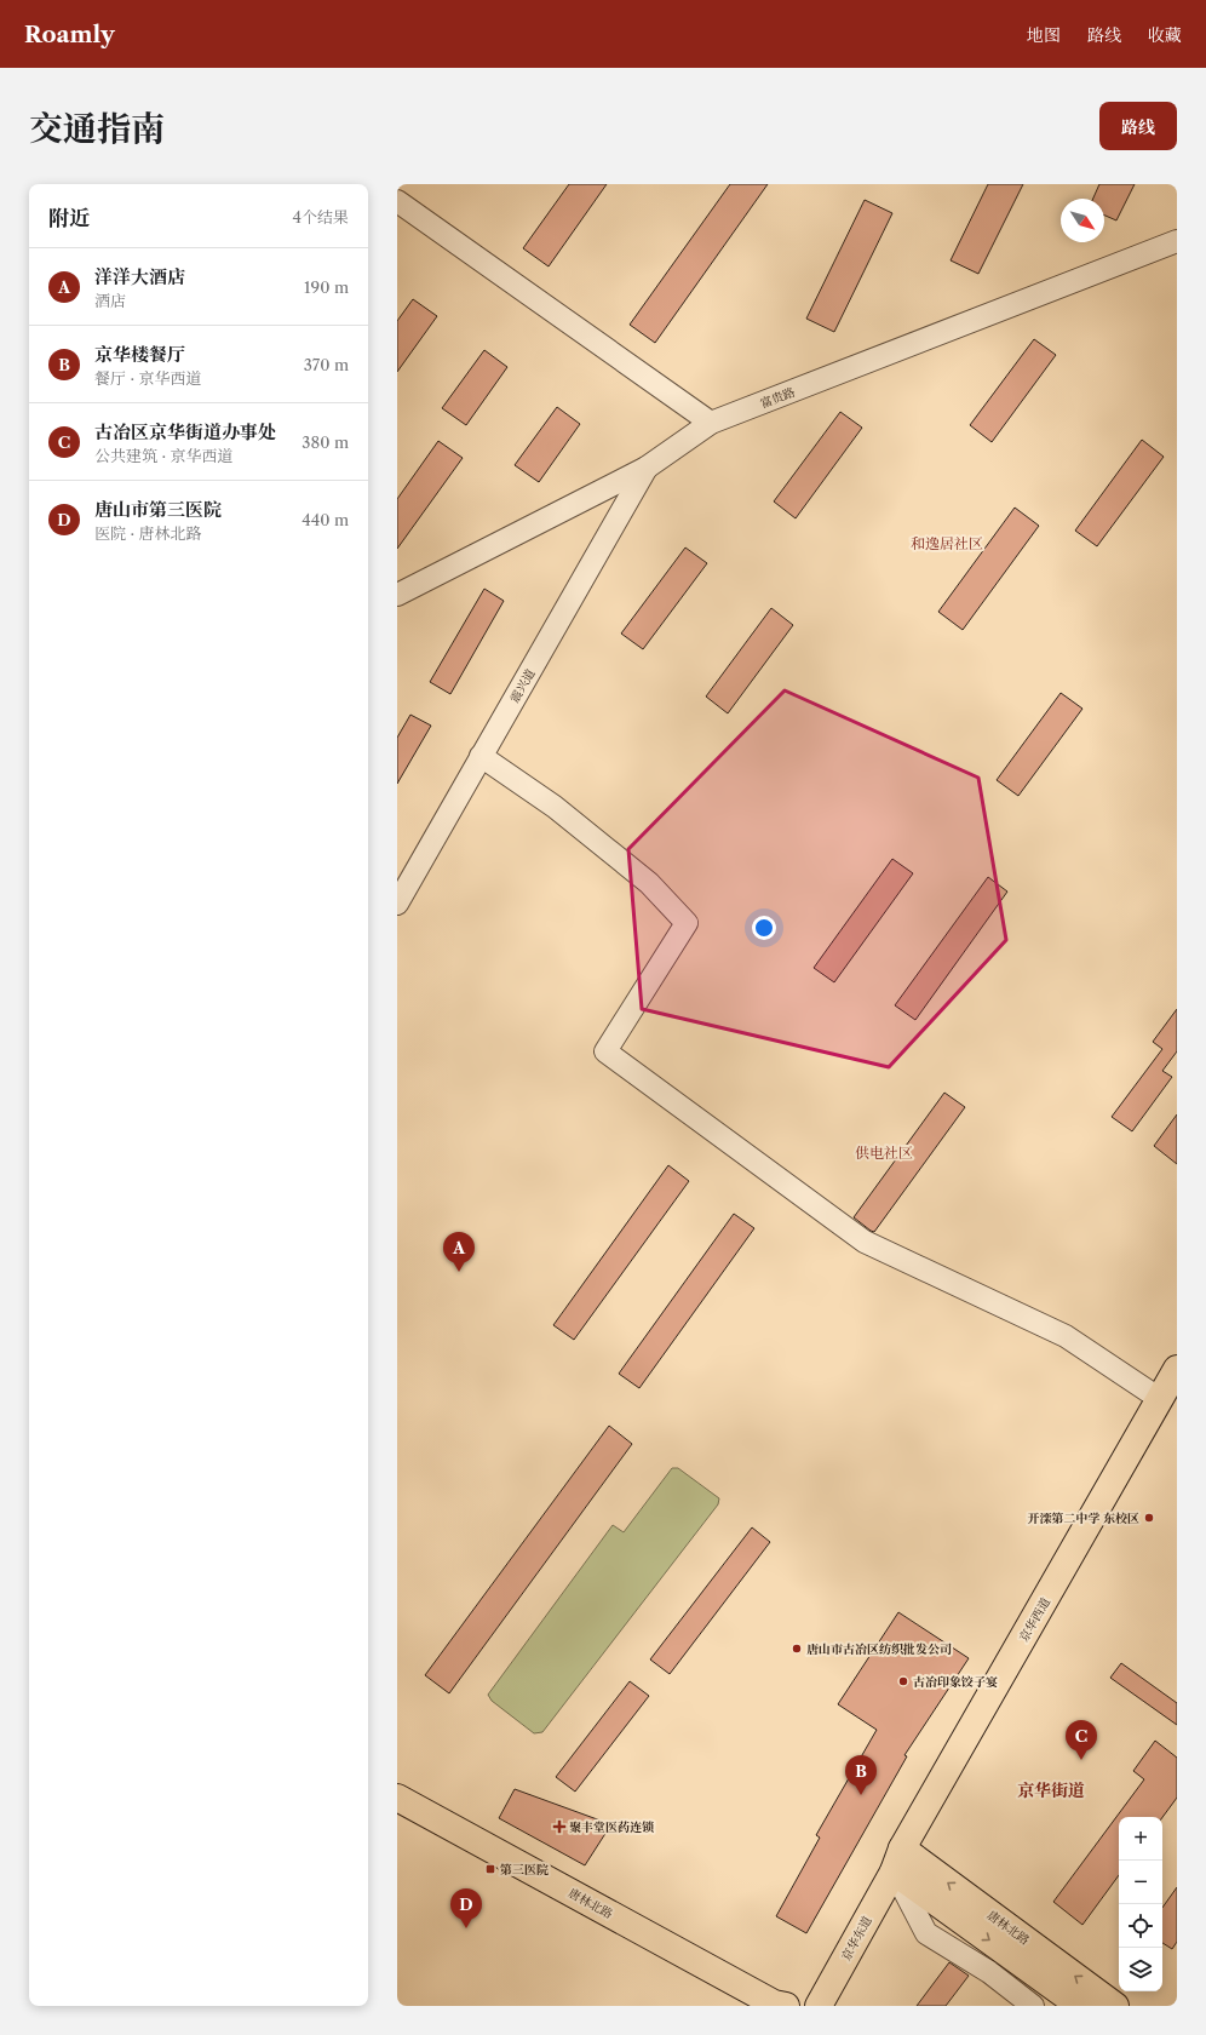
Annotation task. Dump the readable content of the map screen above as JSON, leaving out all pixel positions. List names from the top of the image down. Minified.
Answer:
{"streets":{"main road":["京华西道","唐林北路","京华东道"],"street":["富贵路","震兴道"]},"crossings":[["富贵路","震兴道"],["京华西道","唐林北路"],["京华西道","京华东道"],["唐林北路","京华东道"]],"districts":["和逸居社区","供电社区","京华街道"],"places":{"other":["开滦第二中学 东校区","唐山市古冶区纺织批发公司","古冶印象饺子宴"],"health":["聚丰堂医药连锁"],"transit":["第三医院"]},"north":"bottom right","page":{"header":"Roamly","nav":["地图","路线","收藏"],"title":"交通指南","buttons":"路线","heading":["附近","4个结果"],"list":[{"mark":"A","name":"洋洋大酒店","note":"酒店","value":"190 m"},{"mark":"B","name":"京华楼餐厅","note":"餐厅 · 京华西道","value":"370 m"},{"mark":"C","name":"古冶区京华街道办事处","note":"公共建筑 · 京华西道","value":"380 m"},{"mark":"D","name":"唐山市第三医院","note":"医院 · 唐林北路","value":"440 m"}],"pins":["A","C","B","D"],"map_buttons":["+","−"]}}
